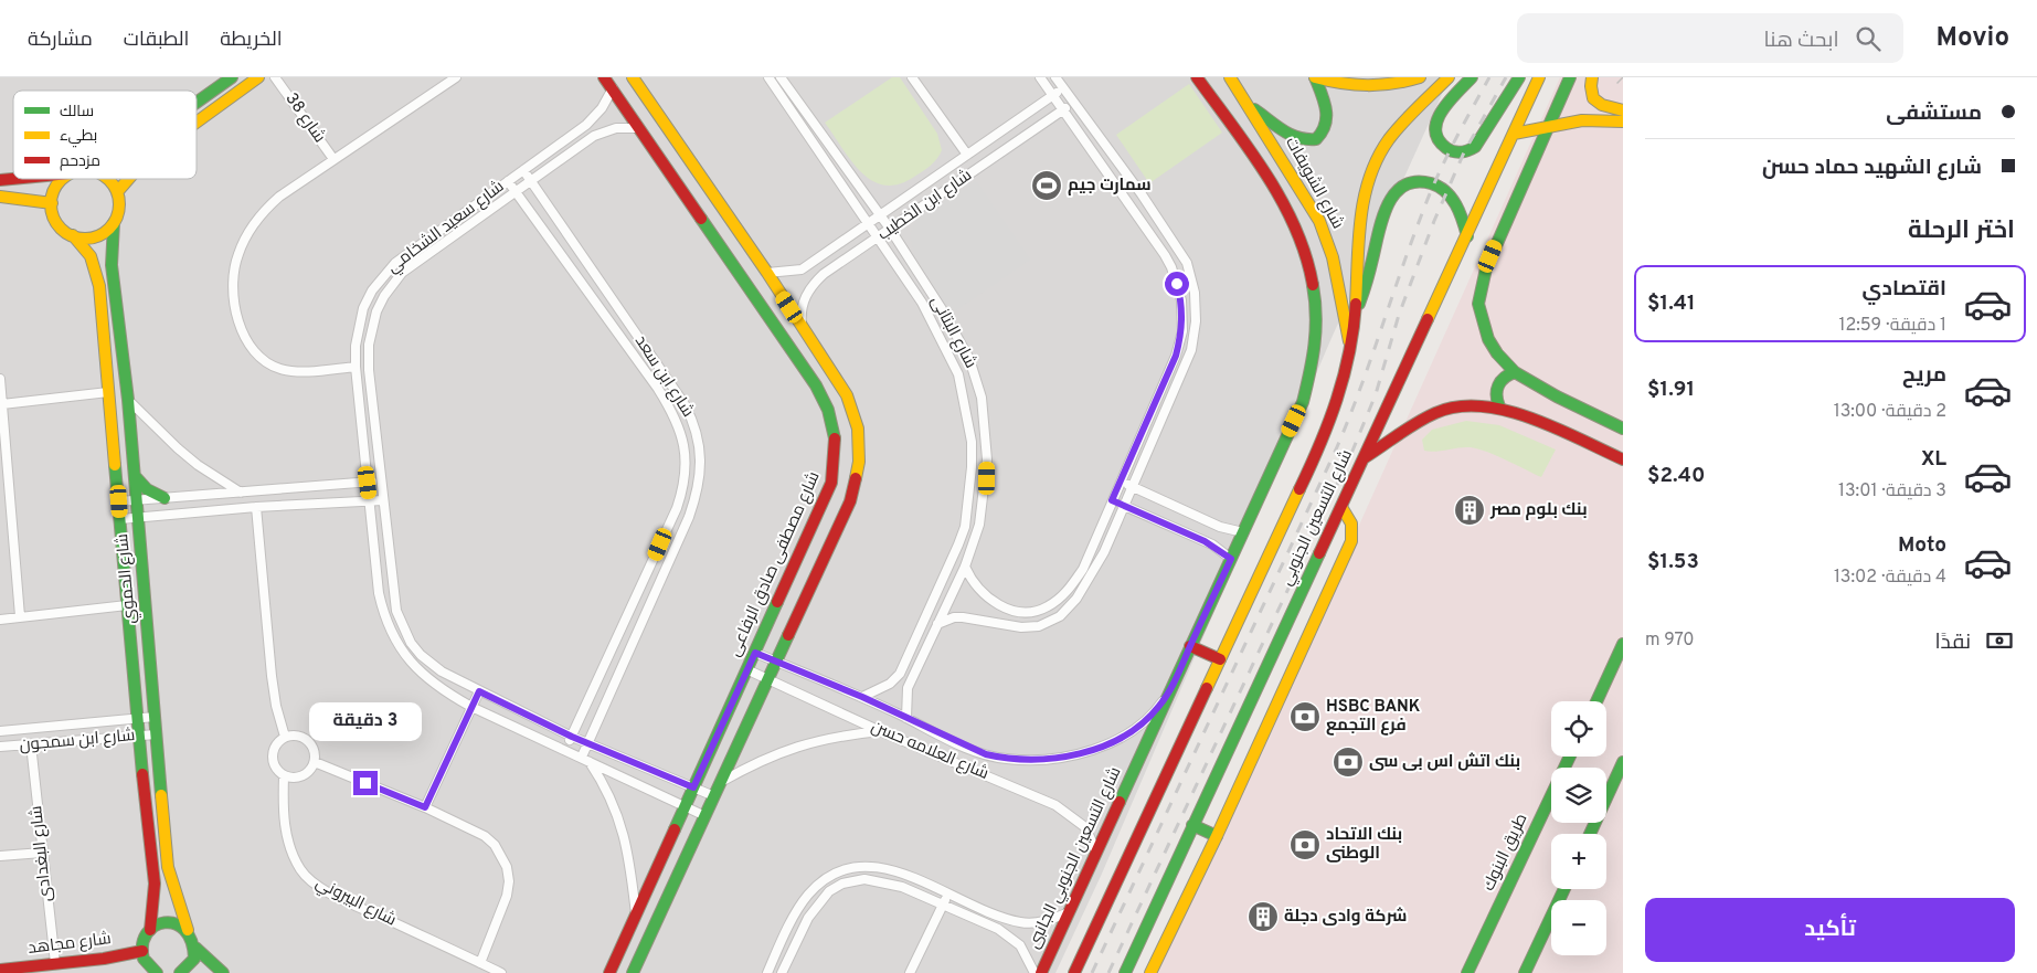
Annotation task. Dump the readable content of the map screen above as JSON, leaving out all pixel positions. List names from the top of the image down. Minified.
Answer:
{"streets":{"main road":["شارع الشويفات","شارع التسعين الجنوبي","شارع مصطفى صادق الرفاعى","شارع الحموي","طريق البنوك","شارع التسعين الجنوبي الجانبى","شارع مجاهد"],"street":["شارع 38","شارع ابن الخطيب","شارع سعيد الشخامي","شارع البتانى","شارع ابن سعد","شارع ابن سمجون","شارع العلامه حسن","شارع البغدادى","شارع البيروني"]},"crossings":[["شارع الشويفات","شارع التسعين الجنوبي"],["شارع ابن الخطيب","شارع البتانى"],["شارع سعيد الشخامي","شارع ابن سعد"],["شارع سعيد الشخامي","شارع مصطفى صادق الرفاعى"],["شارع البتانى","شارع العلامه حسن"],["شارع مصطفى صادق الرفاعى","شارع العلامه حسن"],["شارع الحموي","شارع ابن سمجون"],["شارع الحموي","شارع مجاهد"],["شارع ابن سمجون","شارع البغدادى"],["شارع العلامه حسن","شارع التسعين الجنوبي الجانبى"],["شارع البغدادى","شارع مجاهد"]],"places":{"sports":["سمارت جيم"],"building":["بنك بلوم مصر","شركة وادى دجلة"],"bank":["HSBC BANK فرع التجمع","بنك اتش اس بى سى","بنك الاتحاد الوطنى"]},"legend":["سالك","بطيء","مزدحم"],"page":{"header":"Movio","search":"ابحث هنا","nav":["الخريطة","الطبقات","مشاركة"],"banner":["مستشفى","شارع الشهيد حماد حسن"],"heading":"اختر الرحلة","list":[{"name":"اقتصادي","note":"1 دقيقة · 12:59","value":"$1.41"},{"name":"مريح","note":"2 دقيقة · 13:00","value":"$1.91"},{"name":"XL","note":"3 دقيقة · 13:01","value":"$2.40"},{"name":"Moto","note":"4 دقيقة · 13:02","value":"$1.53"}],"pay":["نقدًا","970 m"],"map_buttons":["+","−"],"bubble":"3 دقيقة","buttons":"تأكيد"}}
